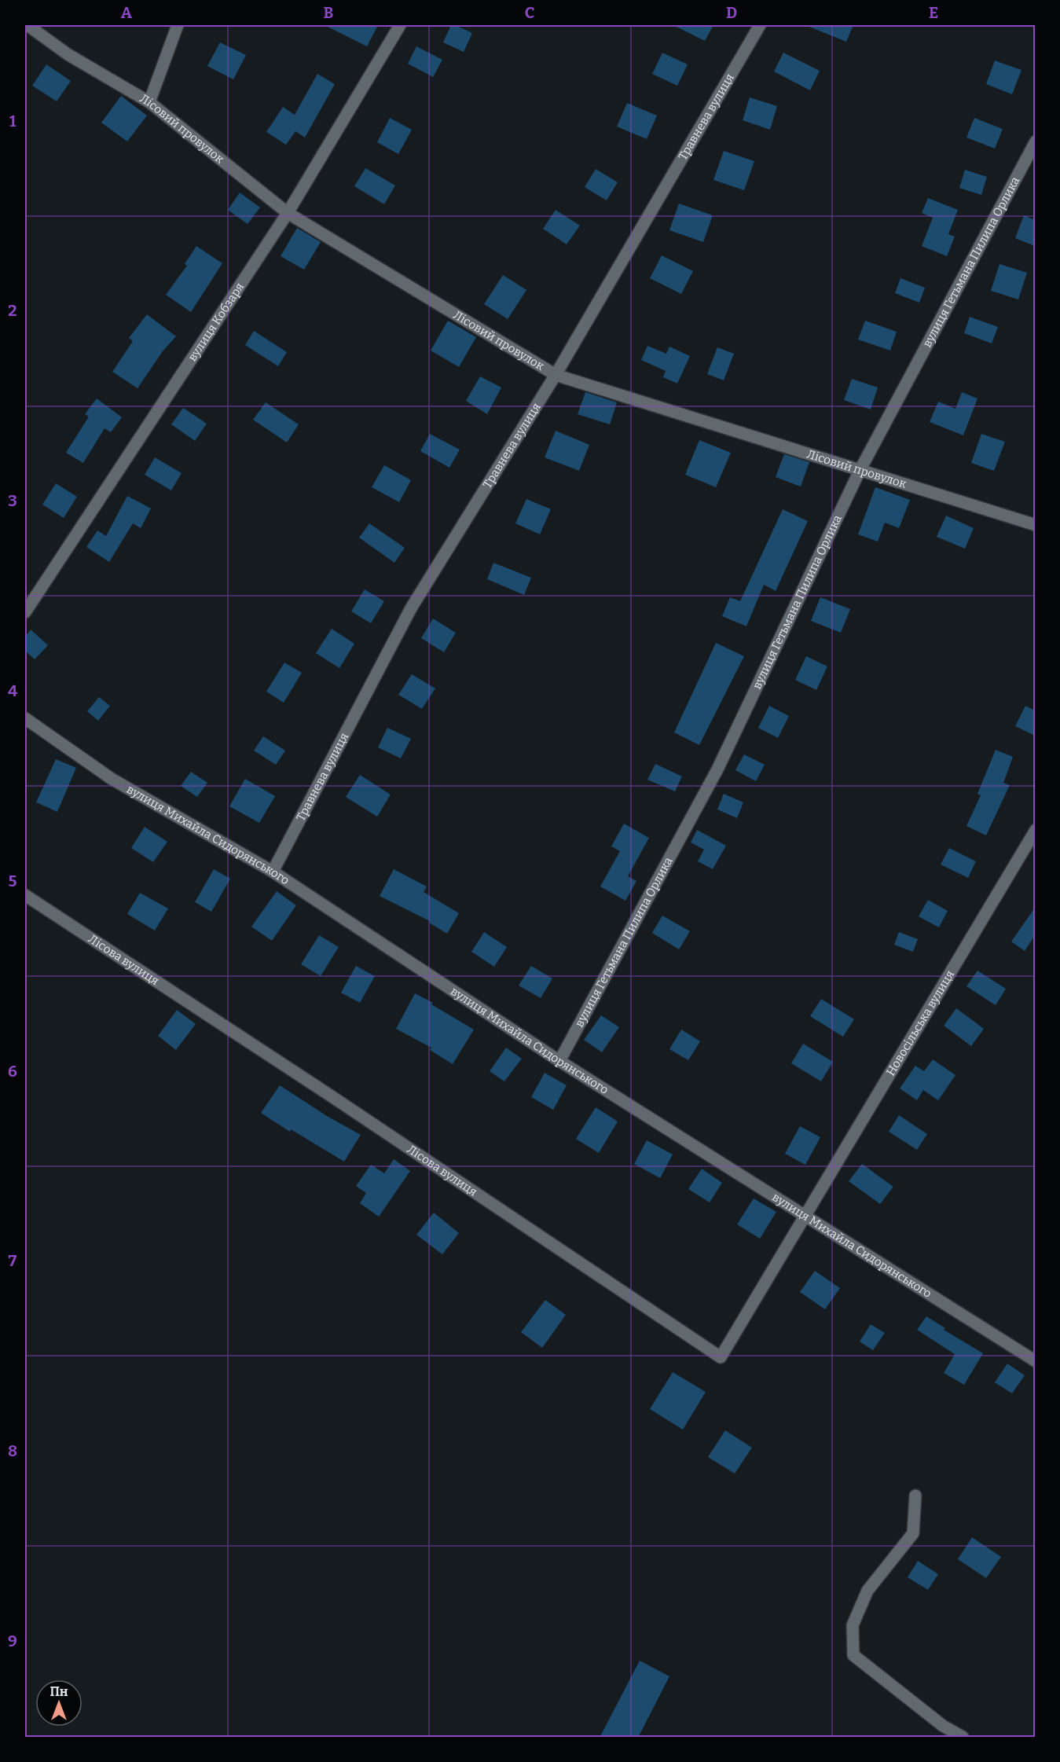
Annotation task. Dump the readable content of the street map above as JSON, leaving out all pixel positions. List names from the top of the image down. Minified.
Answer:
{"streets":{"street":["Травнева вулиця","Лісовий провулок","вулиця Гетьмана Пилипа Орлика","вулиця Кобзаря","вулиця Михайла Сидорянського","Лісова вулиця","Новосільська вулиця"]},"crossings":[["Травнева вулиця","Лісовий провулок"],["Травнева вулиця","вулиця Михайла Сидорянського"],["Лісовий провулок","вулиця Гетьмана Пилипа Орлика"],["Лісовий провулок","вулиця Кобзаря"],["вулиця Гетьмана Пилипа Орлика","вулиця Михайла Сидорянського"],["вулиця Михайла Сидорянського","Лісова вулиця"],["вулиця Михайла Сидорянського","Новосільська вулиця"],["Лісова вулиця","Новосільська вулиця"]],"north":"top","grid":{"columns":["A","B","C","D","E"],"rows":["1","2","3","4","5","6","7","8","9"]}}
